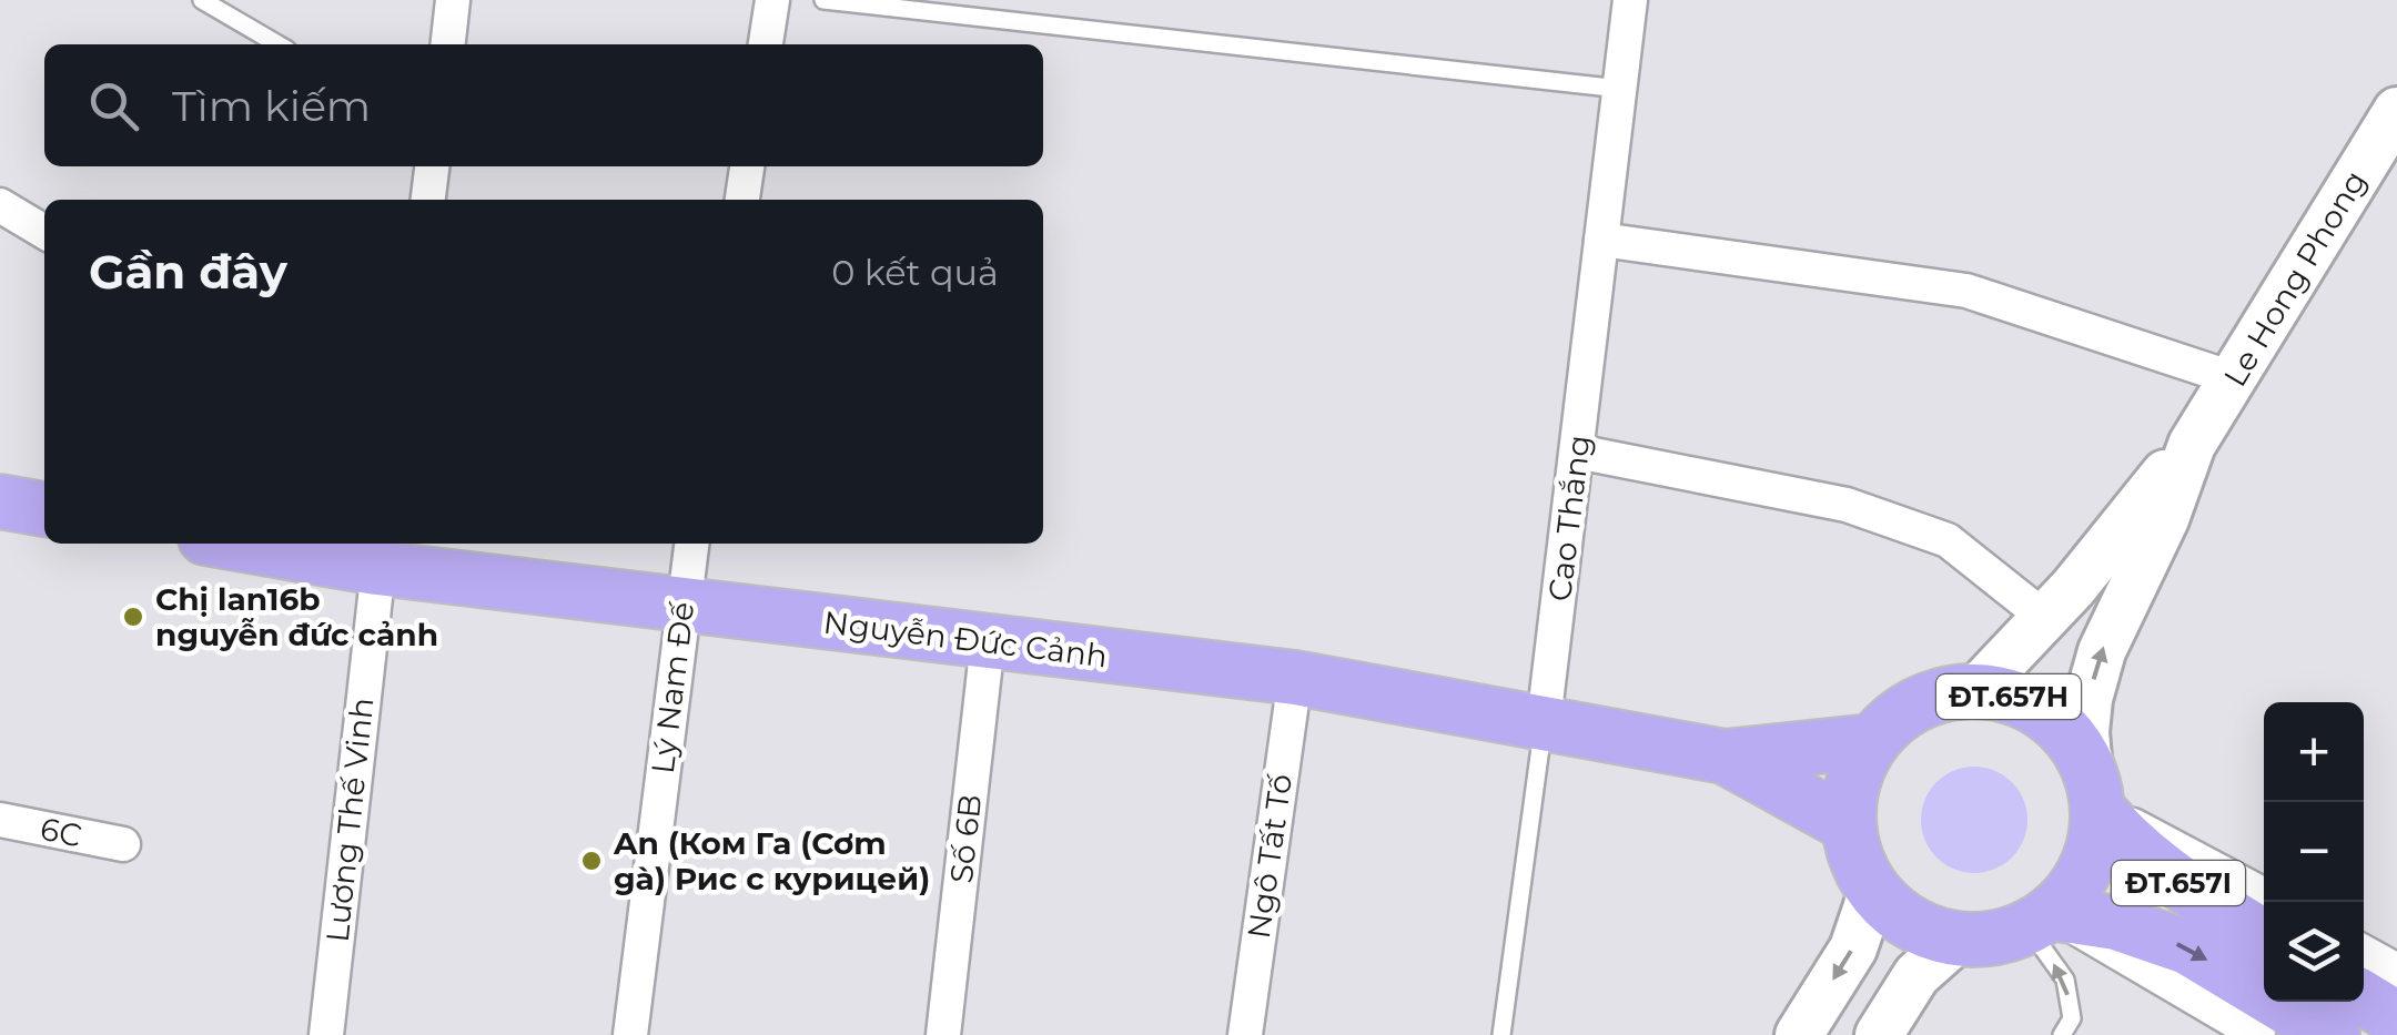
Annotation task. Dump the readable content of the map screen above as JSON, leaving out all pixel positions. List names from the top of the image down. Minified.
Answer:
{"streets":{"main road":["Le Hong Phong","Nguyễn Đức Cảnh","ĐT.657H","ĐT.657I"],"street":["Cao Thắng","Lý Nam Đế","Lương Thế Vinh","6C","Số 6B","Ngô Tất Tố"]},"crossings":[["Le Hong Phong","Nguyễn Đức Cảnh"],["Le Hong Phong","ĐT.657H"],["Le Hong Phong","ĐT.657I"],["Cao Thắng","Nguyễn Đức Cảnh"],["Nguyễn Đức Cảnh","Lý Nam Đế"],["Nguyễn Đức Cảnh","ĐT.657H"],["Nguyễn Đức Cảnh","Lương Thế Vinh"],["Nguyễn Đức Cảnh","Số 6B"],["Nguyễn Đức Cảnh","Ngô Tất Tố"],["Nguyễn Đức Cảnh","ĐT.657I"],["ĐT.657H","ĐT.657I"]],"places":["Chị lan16b nguyễn đức cảnh","An (Ком Га (Cơm gà) Рис с курицей)"],"page":{"search":"Tìm kiếm","heading":["Gần đây","0 kết quả"],"map_buttons":["+","−"]}}
